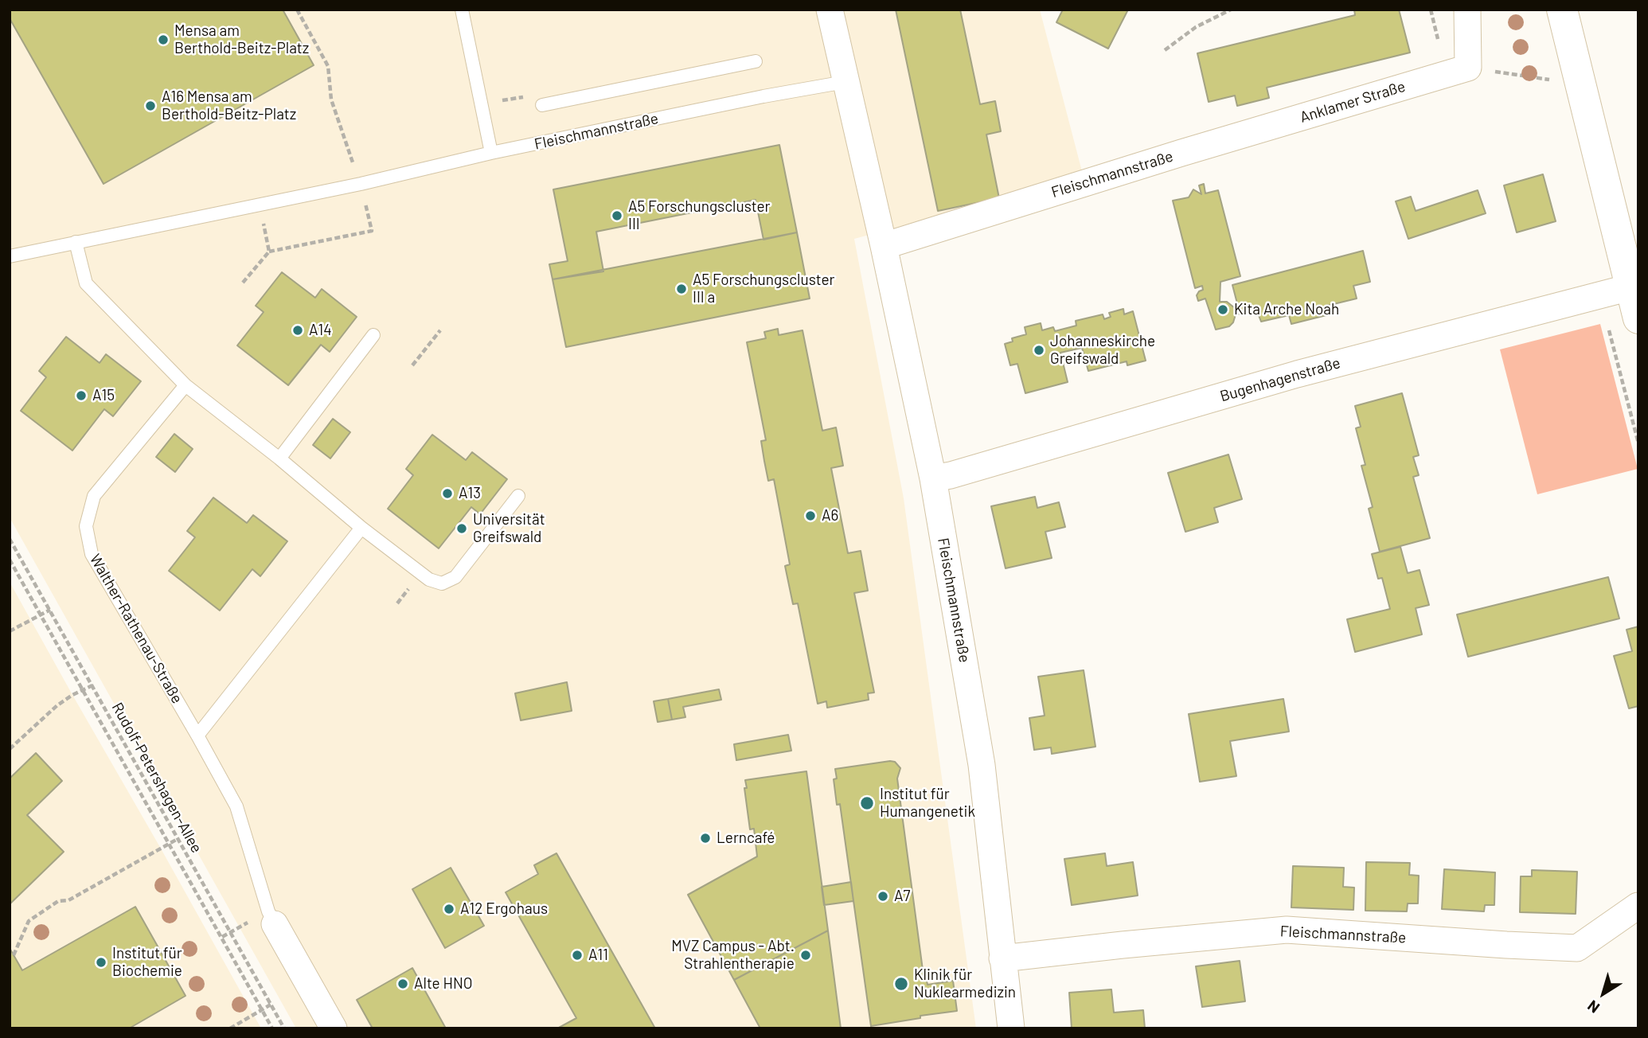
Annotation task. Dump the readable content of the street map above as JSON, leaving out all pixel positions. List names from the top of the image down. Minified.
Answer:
{"streets":{"street":["Anklamer Straße","Fleischmannstraße","Bugenhagenstraße","Walther-Rathenau-Straße"],"path":["Rudolf-Petershagen-Allee"]},"crossings":[["Anklamer Straße","Fleischmannstraße"],["Fleischmannstraße","Bugenhagenstraße"]],"places":["Mensa am Berthold-Beitz-Platz","A16 Mensa am Berthold-Beitz-Platz","A5 Forschungscluster III","A5 Forschungscluster III a","Kita Arche Noah","A14","Johanneskirche Greifswald","A15","A13","A6","Universität Greifswald","Institut für Humangenetik","Lerncafé","A7","A12 Ergohaus","A11","MVZ Campus - Abt. Strahlentherapie","Institut für Biochemie","Alte HNO","Klinik für Nuklearmedizin"],"north":"bottom left"}
